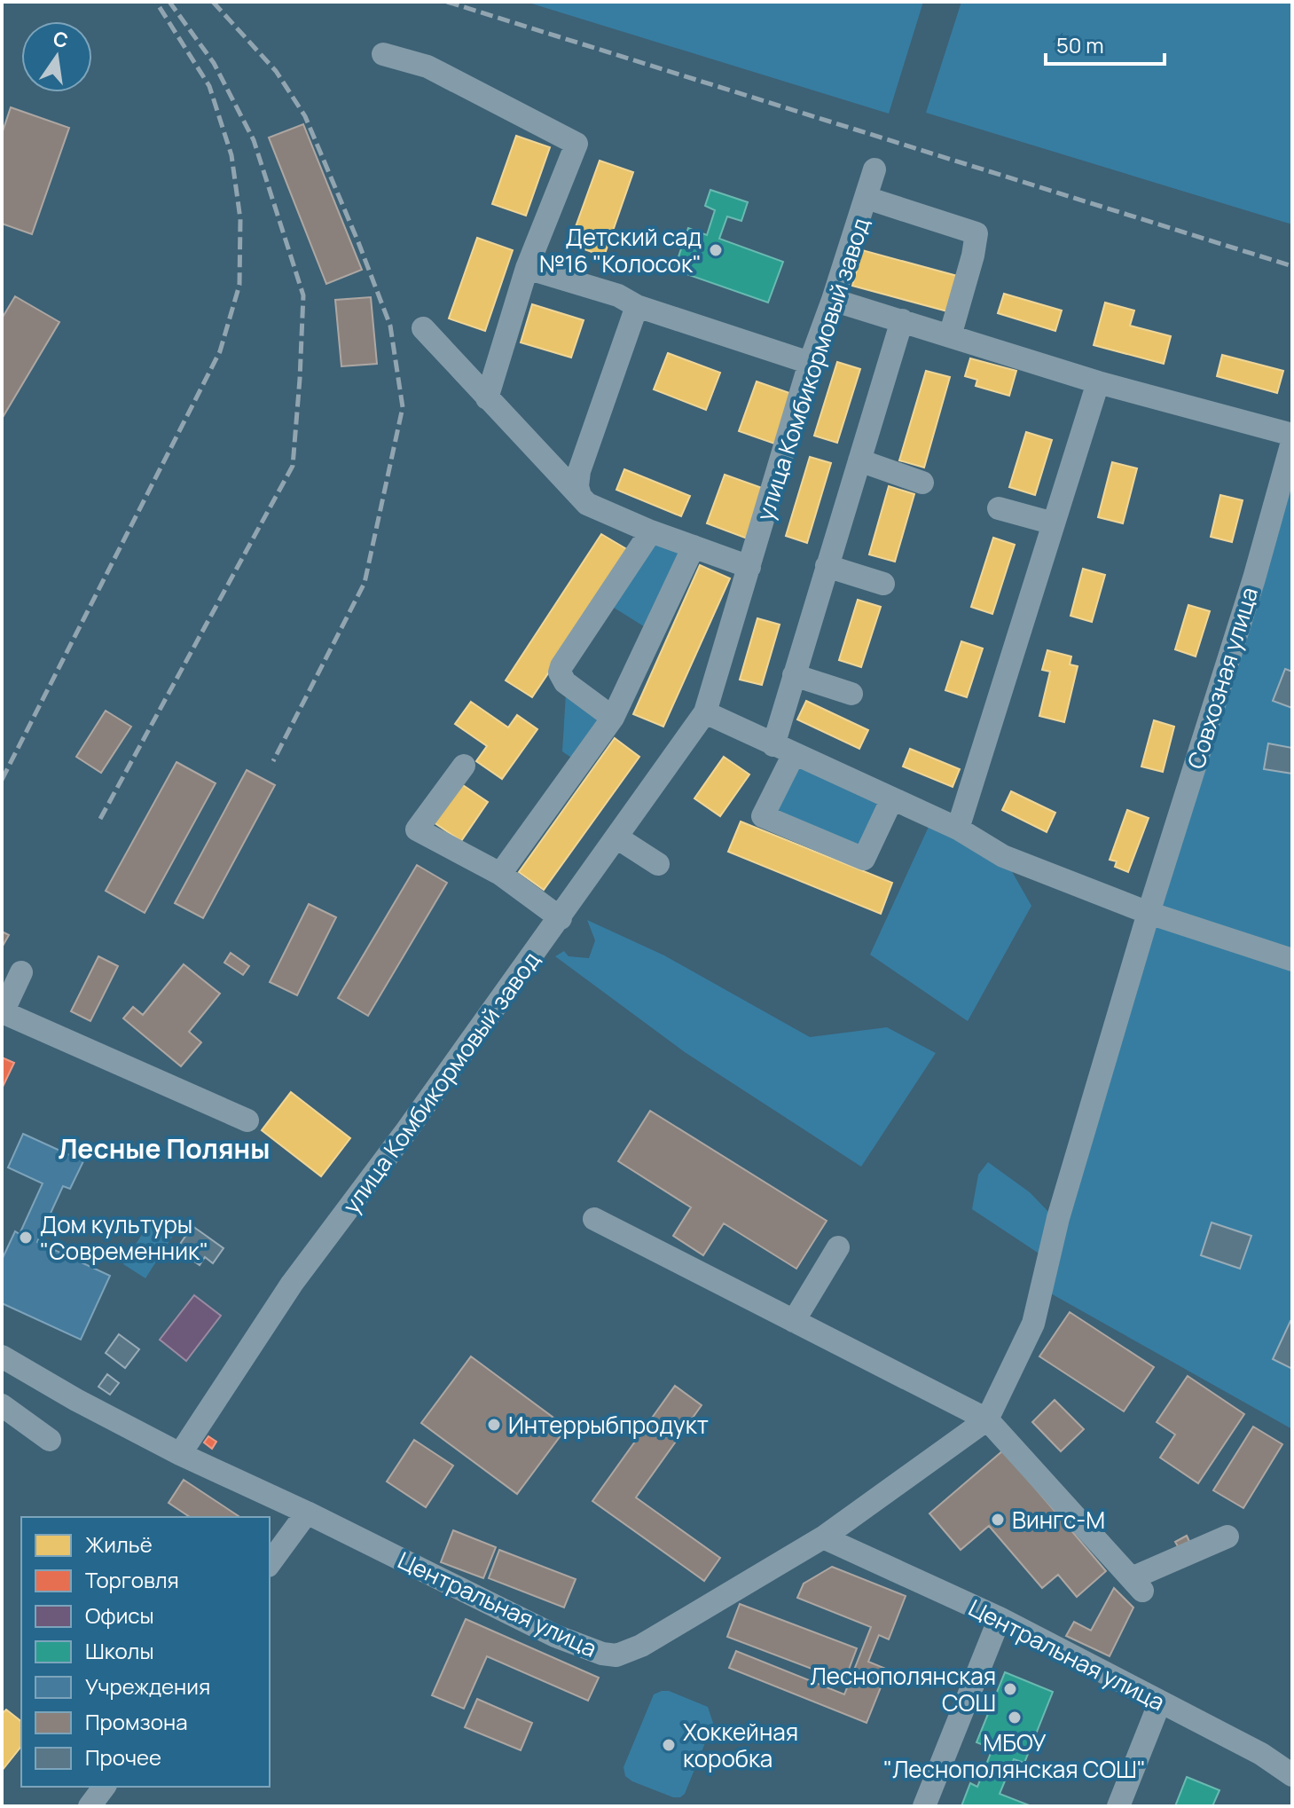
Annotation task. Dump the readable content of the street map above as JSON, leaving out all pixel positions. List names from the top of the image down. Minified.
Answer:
{"streets":{"street":["улица Комбикормовый завод","Совхозная улица","Центральная улица"]},"crossings":[["улица Комбикормовый завод","Центральная улица"]],"districts":["Лесные Поляны"],"places":["Детский сад №16 \"Колосок\"","Дом культуры \"Современник\"","Интеррыбпродукт","Вингс-М","Леснополянская СОШ","МБОУ \"Леснополянская СОШ\"","Хоккейная коробка"],"legend":["Жильё","Торговля","Офисы","Школы","Учреждения","Промзона","Прочее"],"scale_bar":"50 m","north":"top"}
